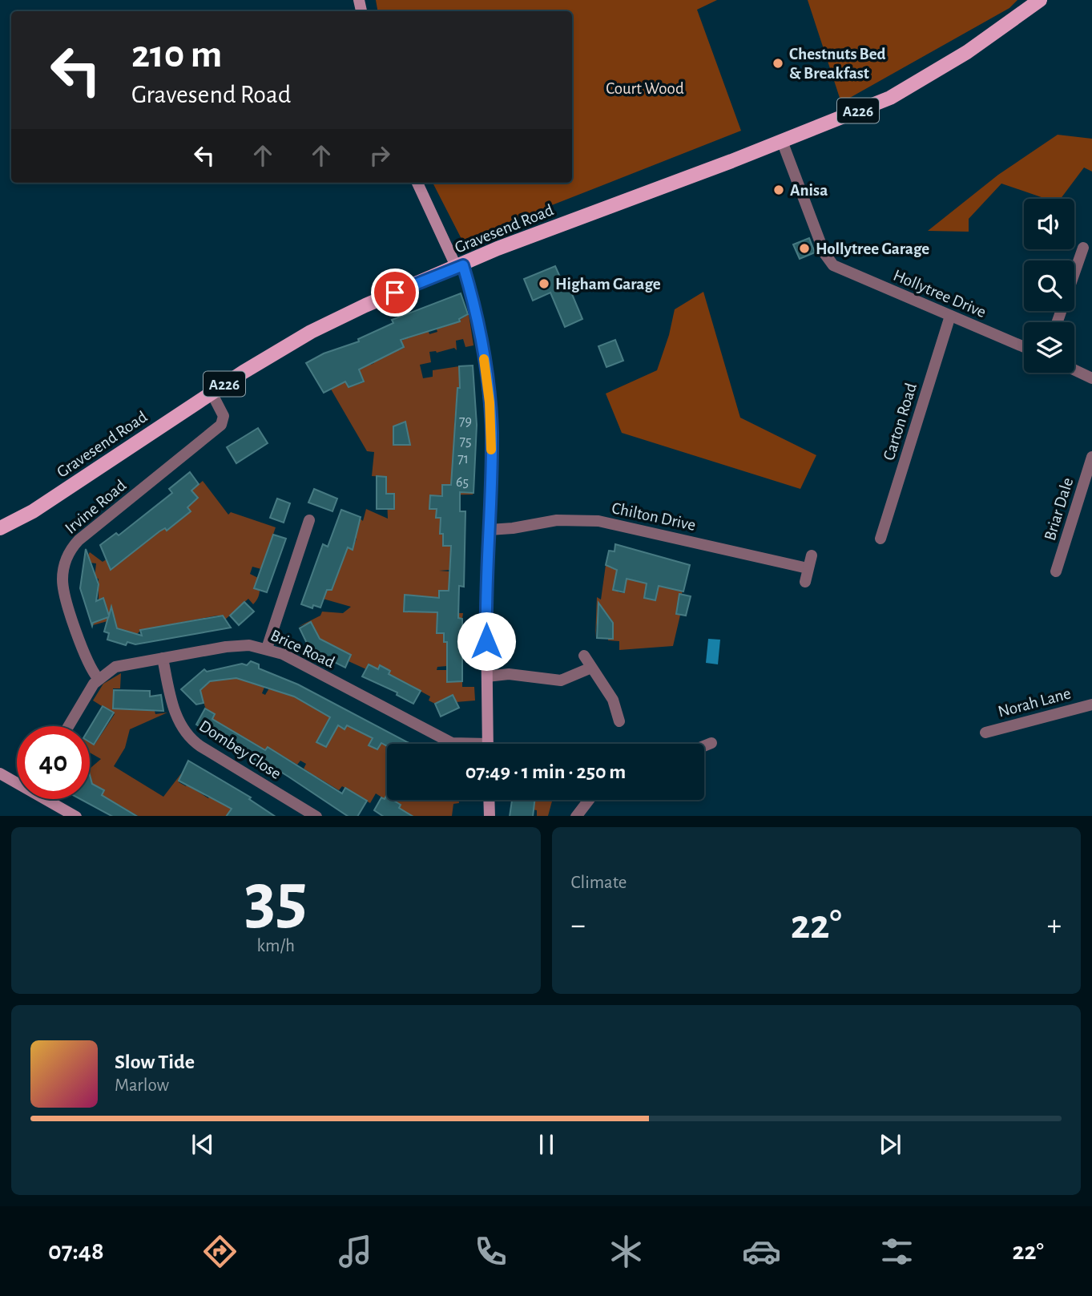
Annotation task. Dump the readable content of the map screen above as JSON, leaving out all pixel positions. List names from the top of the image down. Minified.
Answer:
{"streets":{"main road":["A226","Gravesend Road"],"street":["Hollytree Drive","Carton Road","Irvine Road","Briar Dale","Chilton Drive","Brice Road","Norah Lane","Dombey Close"]},"crossings":[["Gravesend Road","Hollytree Drive"],["Gravesend Road","Irvine Road"],["Hollytree Drive","Carton Road"],["Irvine Road","Brice Road"],["Brice Road","Dombey Close"]],"parks":["Court Wood"],"places":["Chestnuts Bed & Breakfast","Anisa","Hollytree Garage","Higham Garage"],"house_numbers":["79","75","71","65"],"page":{"turn":["210 m","Gravesend Road"],"limit":"40","trip":"07:49 · 1 min · 250 m","tile":[["35","km/h"],"Climate"],"heat":["−","22°","+"],"song":["Slow Tide","Marlow"],"tabs":["07:48","22°"]}}
